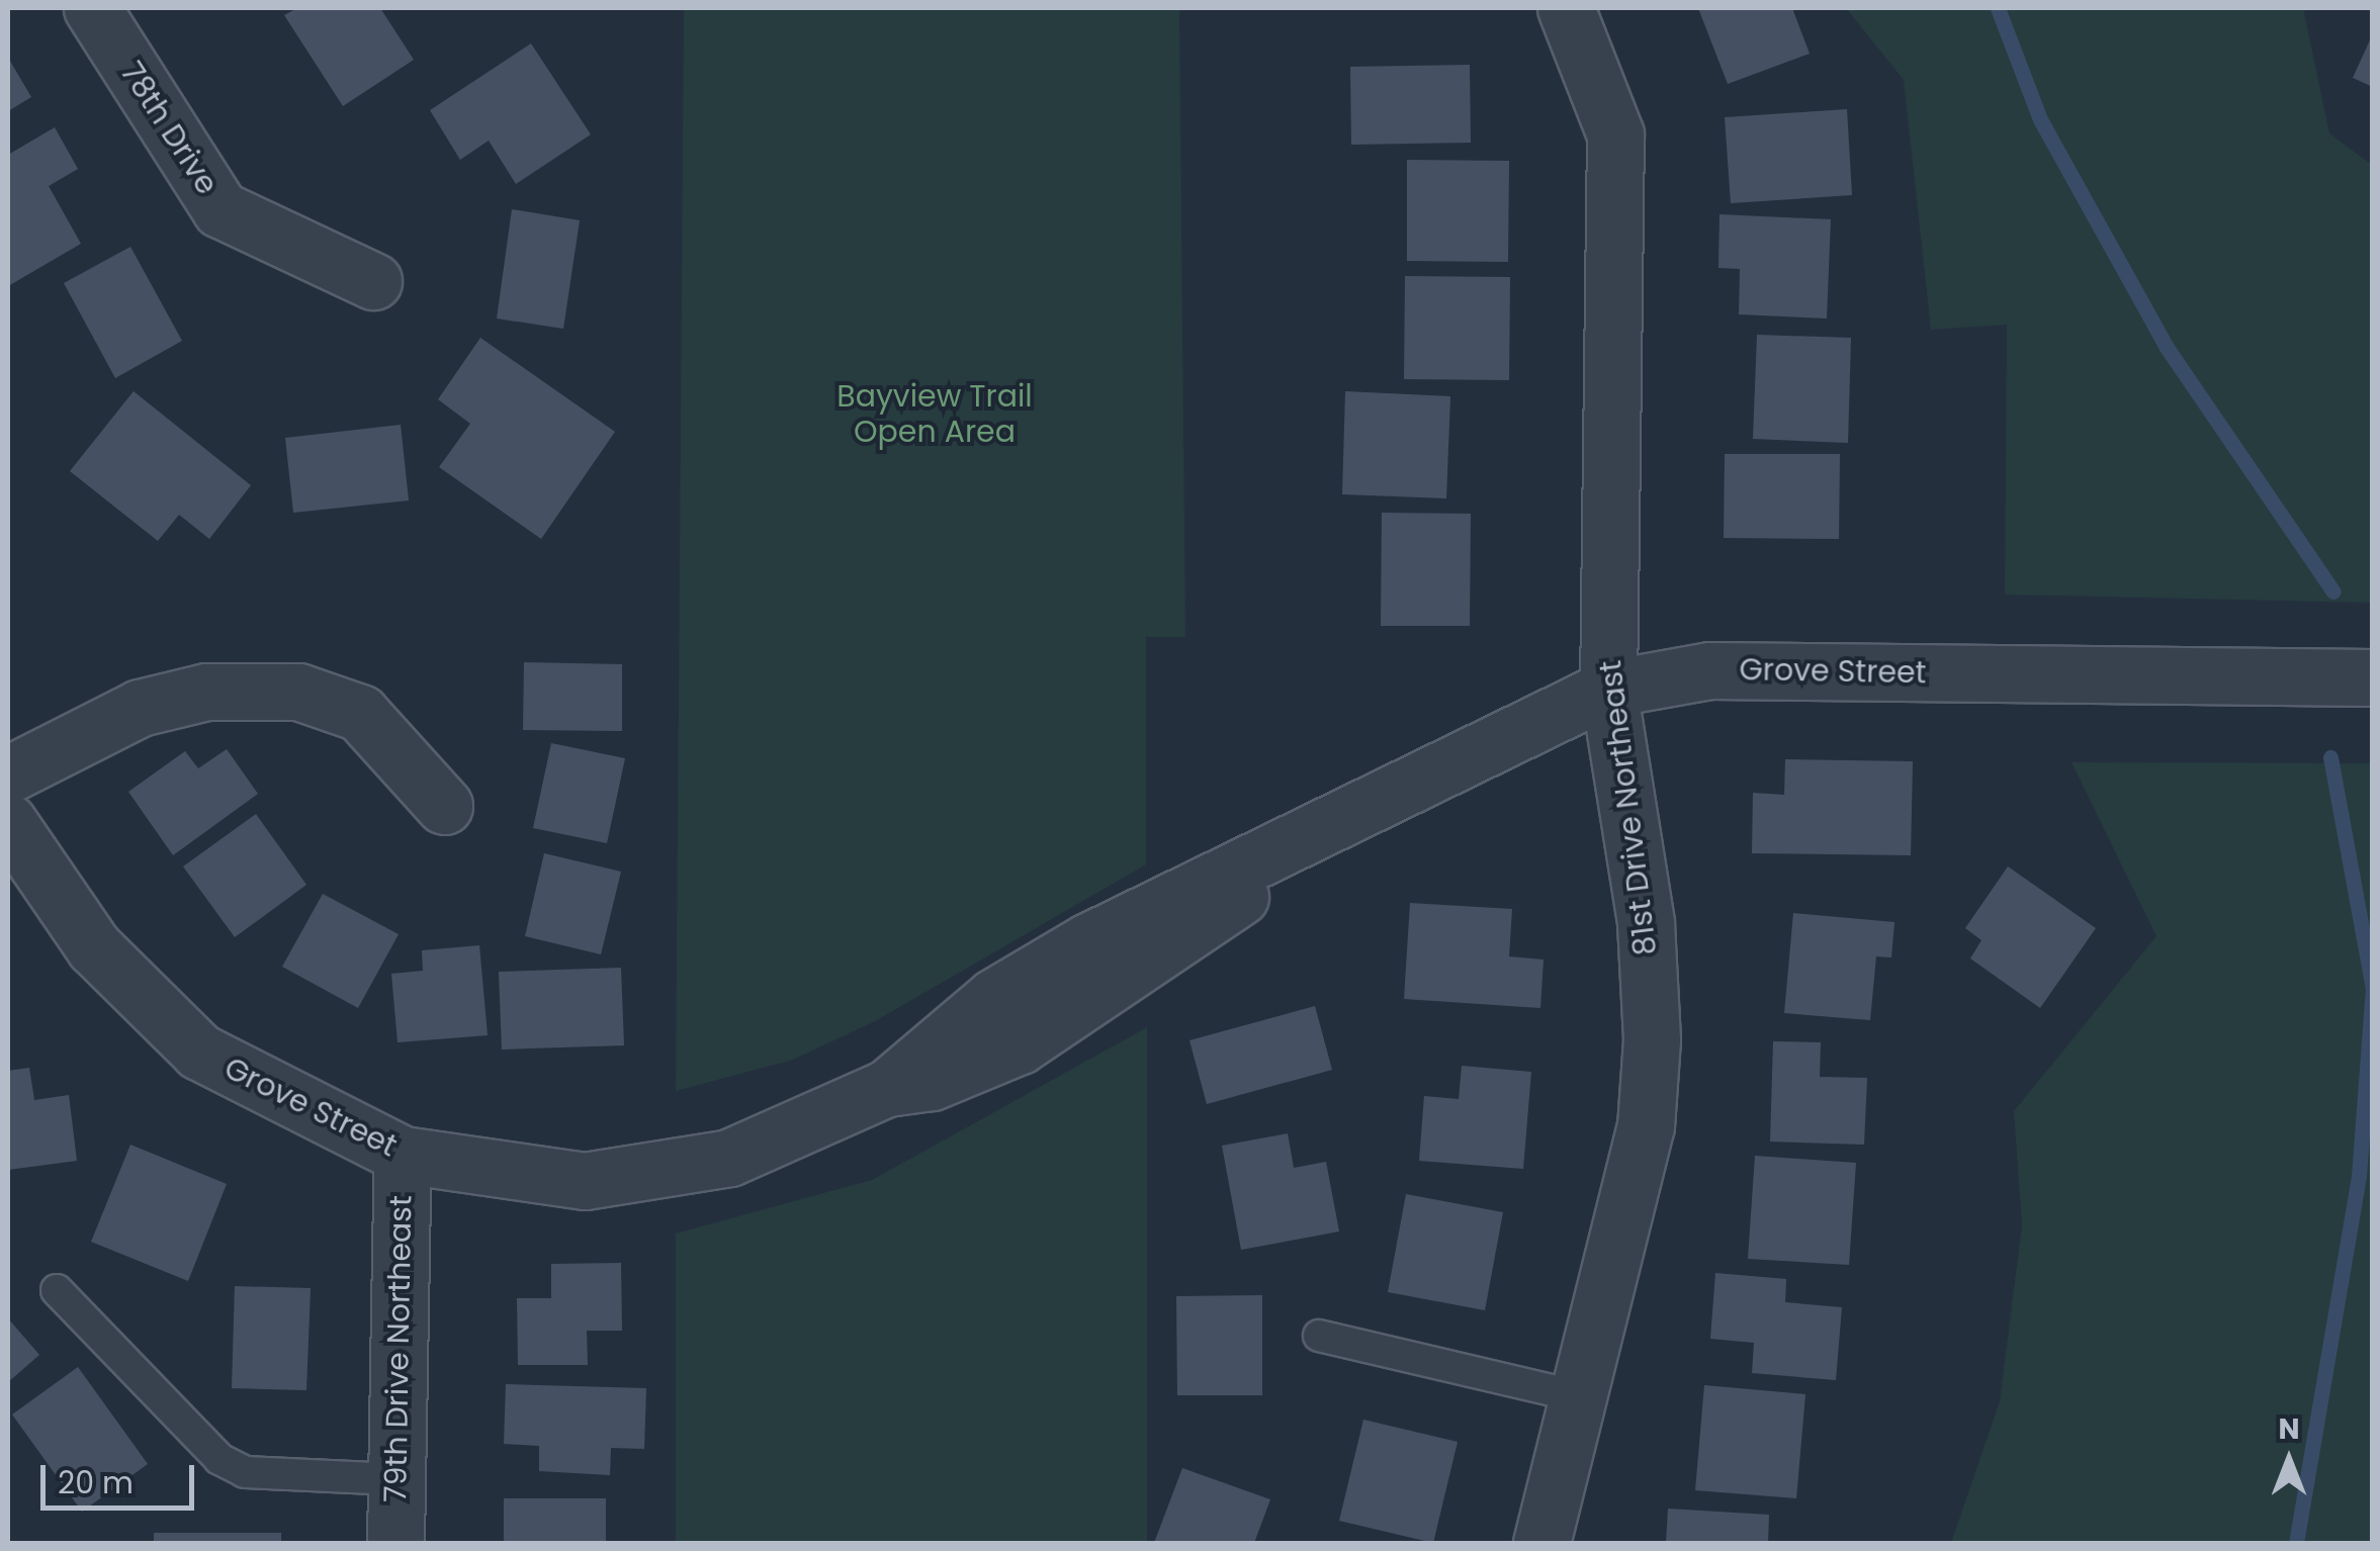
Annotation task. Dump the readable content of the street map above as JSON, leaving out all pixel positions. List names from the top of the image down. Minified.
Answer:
{"streets":{"street":["78th Drive","Grove Street","81st Drive Northeast","79th Drive Northeast"]},"crossings":[["Grove Street","81st Drive Northeast"],["Grove Street","79th Drive Northeast"]],"parks":["Bayview Trail Open Area"],"scale_bar":"20 m","north":"top"}
